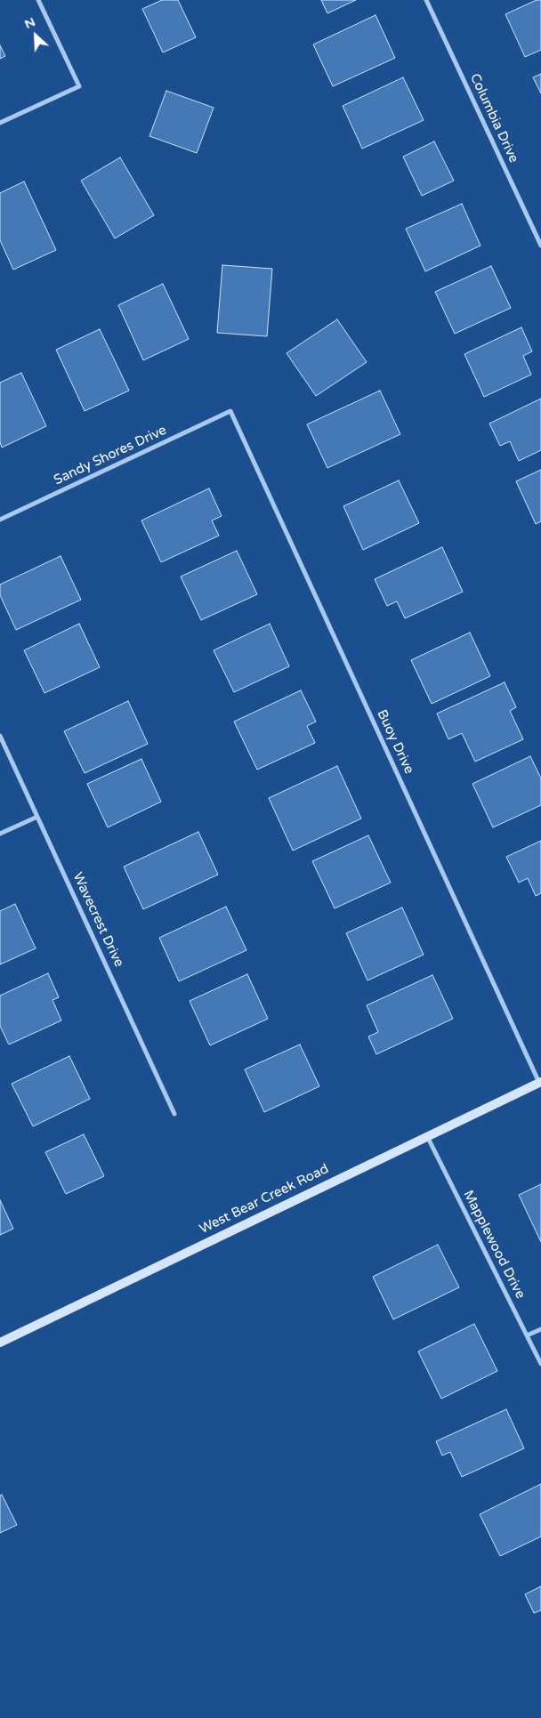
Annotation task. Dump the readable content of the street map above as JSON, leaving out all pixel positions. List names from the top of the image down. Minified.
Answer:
{"streets":{"main road":["West Bear Creek Road"],"street":["Columbia Drive","Sandy Shores Drive","Buoy Drive","Wavecrest Drive","Mapplewood Drive"]},"crossings":[["Sandy Shores Drive","Buoy Drive"],["Buoy Drive","West Bear Creek Road"],["West Bear Creek Road","Mapplewood Drive"]],"north":"top left"}
